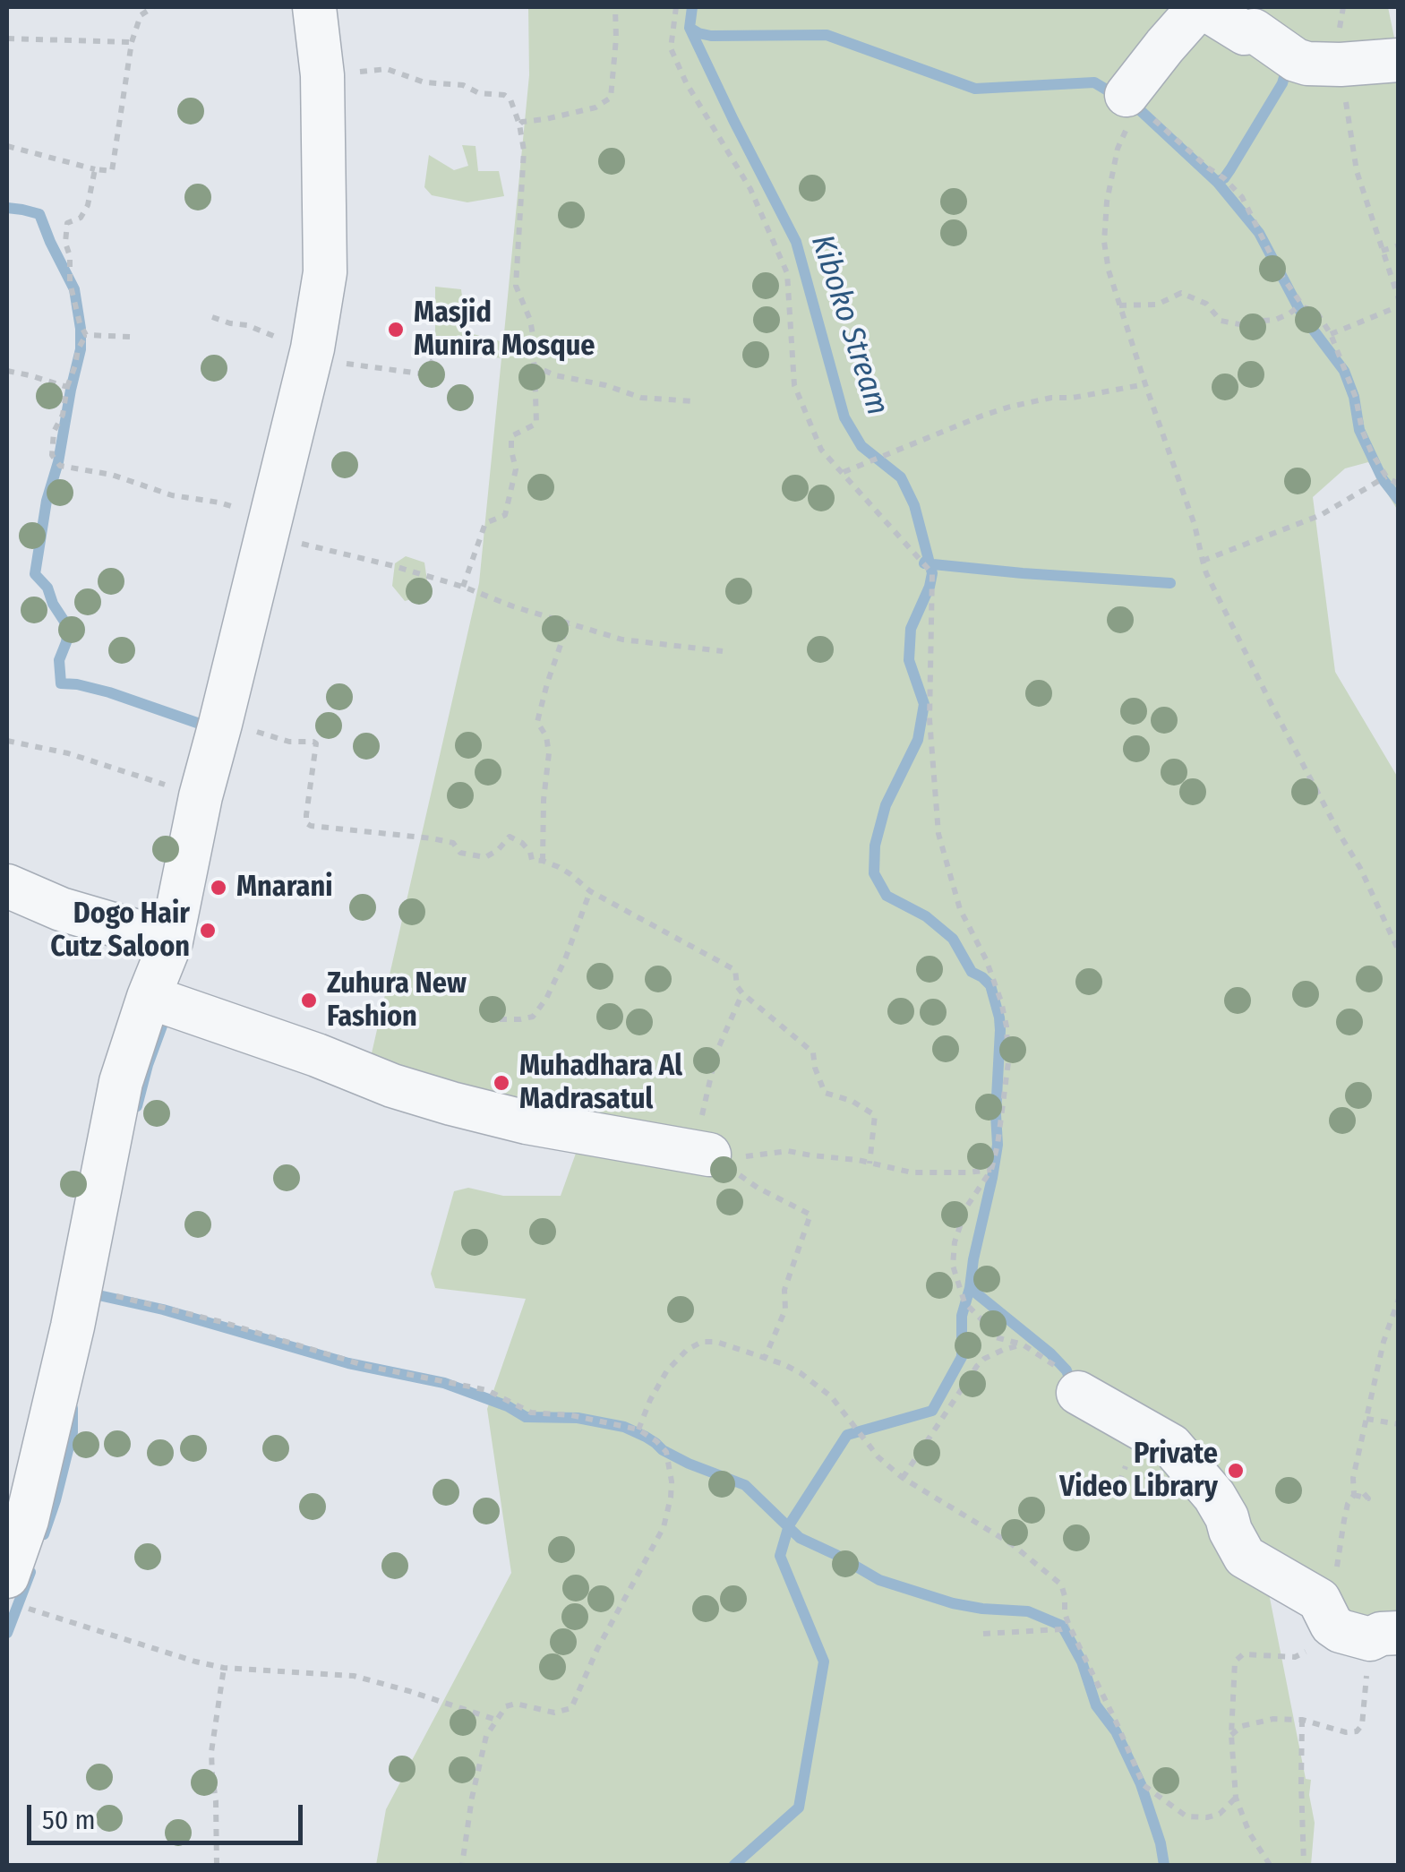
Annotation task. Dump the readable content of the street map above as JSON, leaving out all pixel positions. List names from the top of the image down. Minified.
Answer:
{"water":["Kiboko Stream"],"places":["Masjid Munira Mosque","Mnarani","Dogo Hair Cutz Saloon","Zuhura New Fashion","Muhadhara Al Madrasatul","Private Video Library"],"scale_bar":"50 m"}
